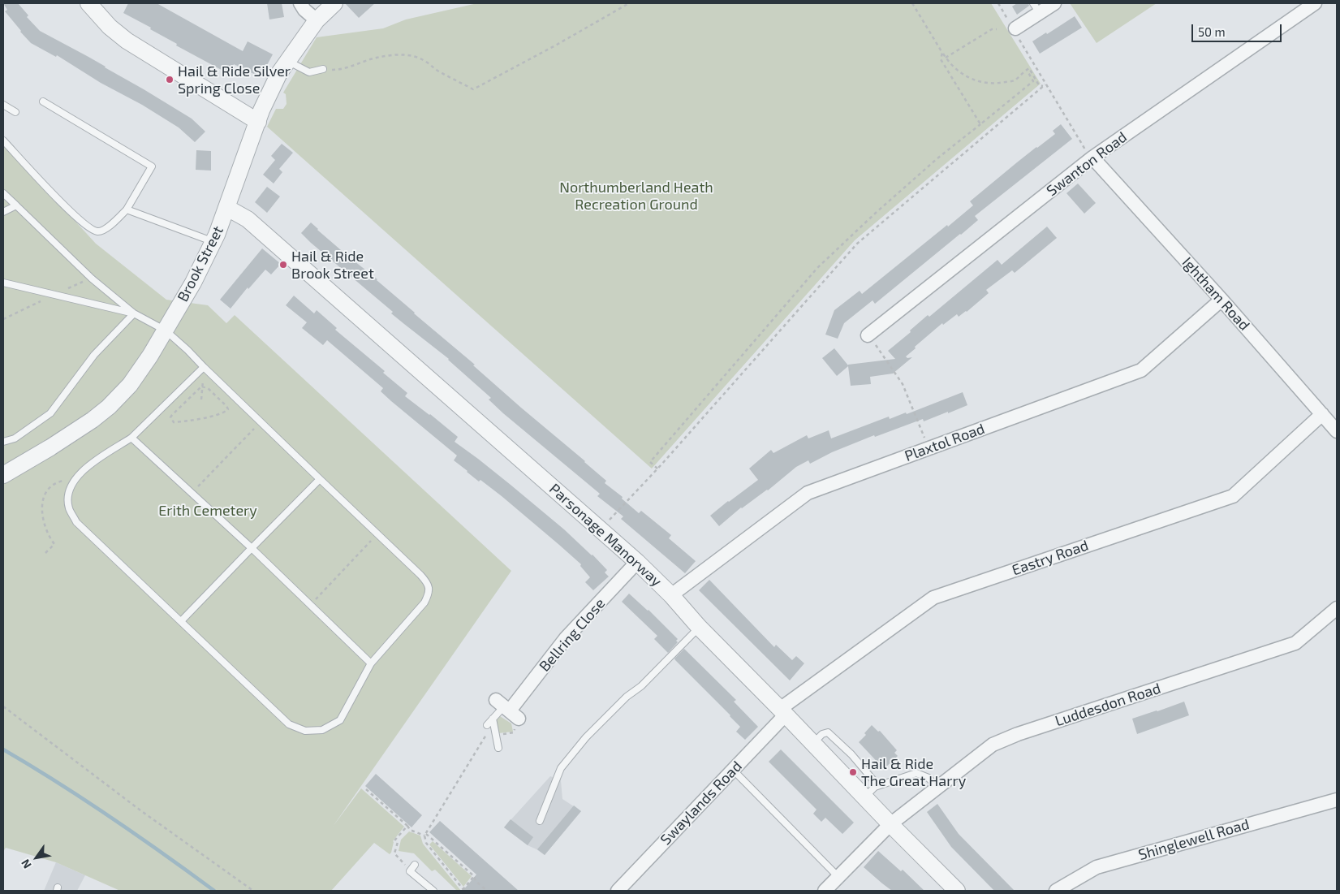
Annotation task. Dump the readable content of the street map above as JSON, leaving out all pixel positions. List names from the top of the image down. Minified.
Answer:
{"streets":{"street":["Swanton Road","Brook Street","Ightham Road","Plaxtol Road","Parsonage Manorway","Eastry Road","Bellring Close","Luddesdon Road","Swaylands Road","Shinglewell Road"]},"crossings":[["Swanton Road","Ightham Road"],["Brook Street","Parsonage Manorway"],["Ightham Road","Plaxtol Road"],["Ightham Road","Eastry Road"],["Plaxtol Road","Parsonage Manorway"],["Parsonage Manorway","Eastry Road"],["Parsonage Manorway","Bellring Close"],["Parsonage Manorway","Luddesdon Road"],["Parsonage Manorway","Swaylands Road"],["Eastry Road","Swaylands Road"]],"parks":["Northumberland Heath Recreation Ground","Erith Cemetery"],"places":["Hail & Ride Silver Spring Close","Hail & Ride Brook Street","Hail & Ride The Great Harry"],"scale_bar":"50 m","north":"bottom left"}
